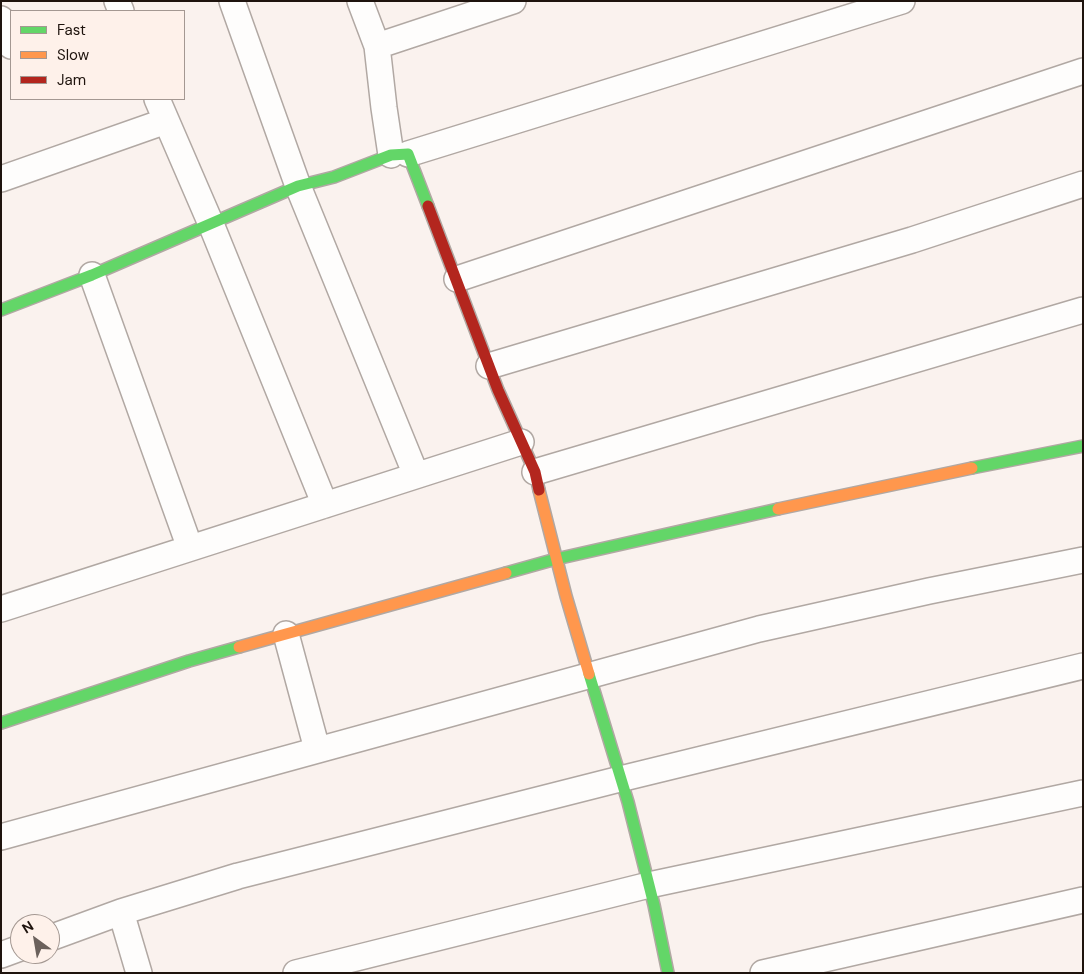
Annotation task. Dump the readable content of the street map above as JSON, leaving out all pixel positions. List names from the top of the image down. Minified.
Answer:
{"legend":["Fast","Slow","Jam"],"north":"top left"}
